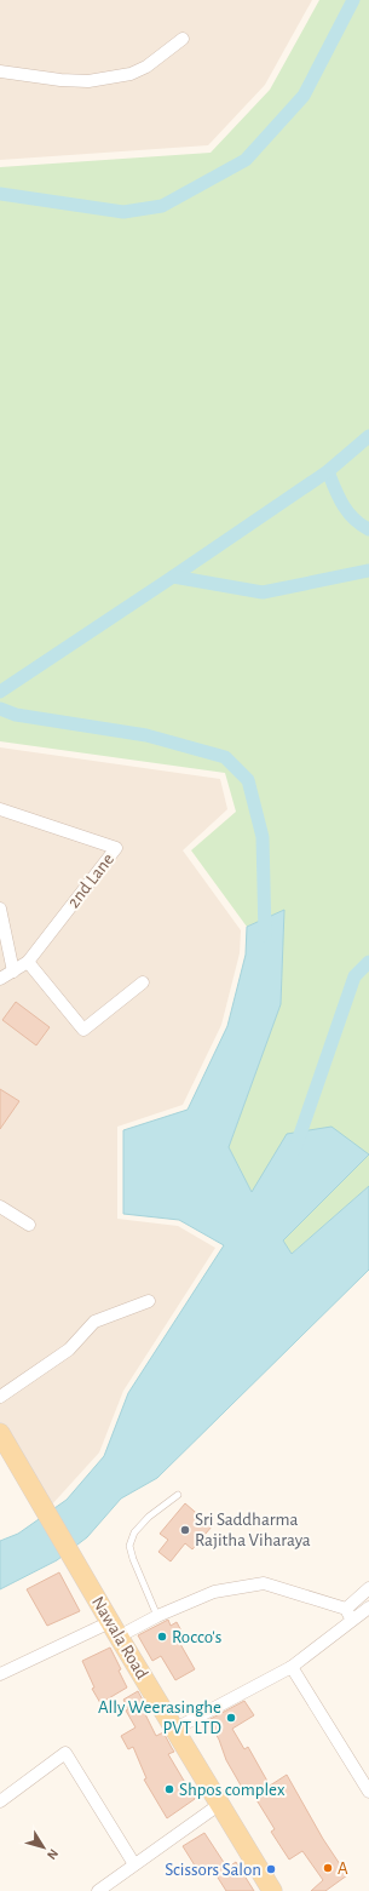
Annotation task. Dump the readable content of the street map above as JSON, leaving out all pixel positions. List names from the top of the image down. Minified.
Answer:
{"streets":{"main road":["Nawala Road"],"street":["2nd Lane"]},"places":["Sri Saddharma Rajitha Viharaya","Rocco's","Ally Weerasinghe PVT LTD","Shpos complex","A","Scissors Salon"],"north":"bottom right"}
